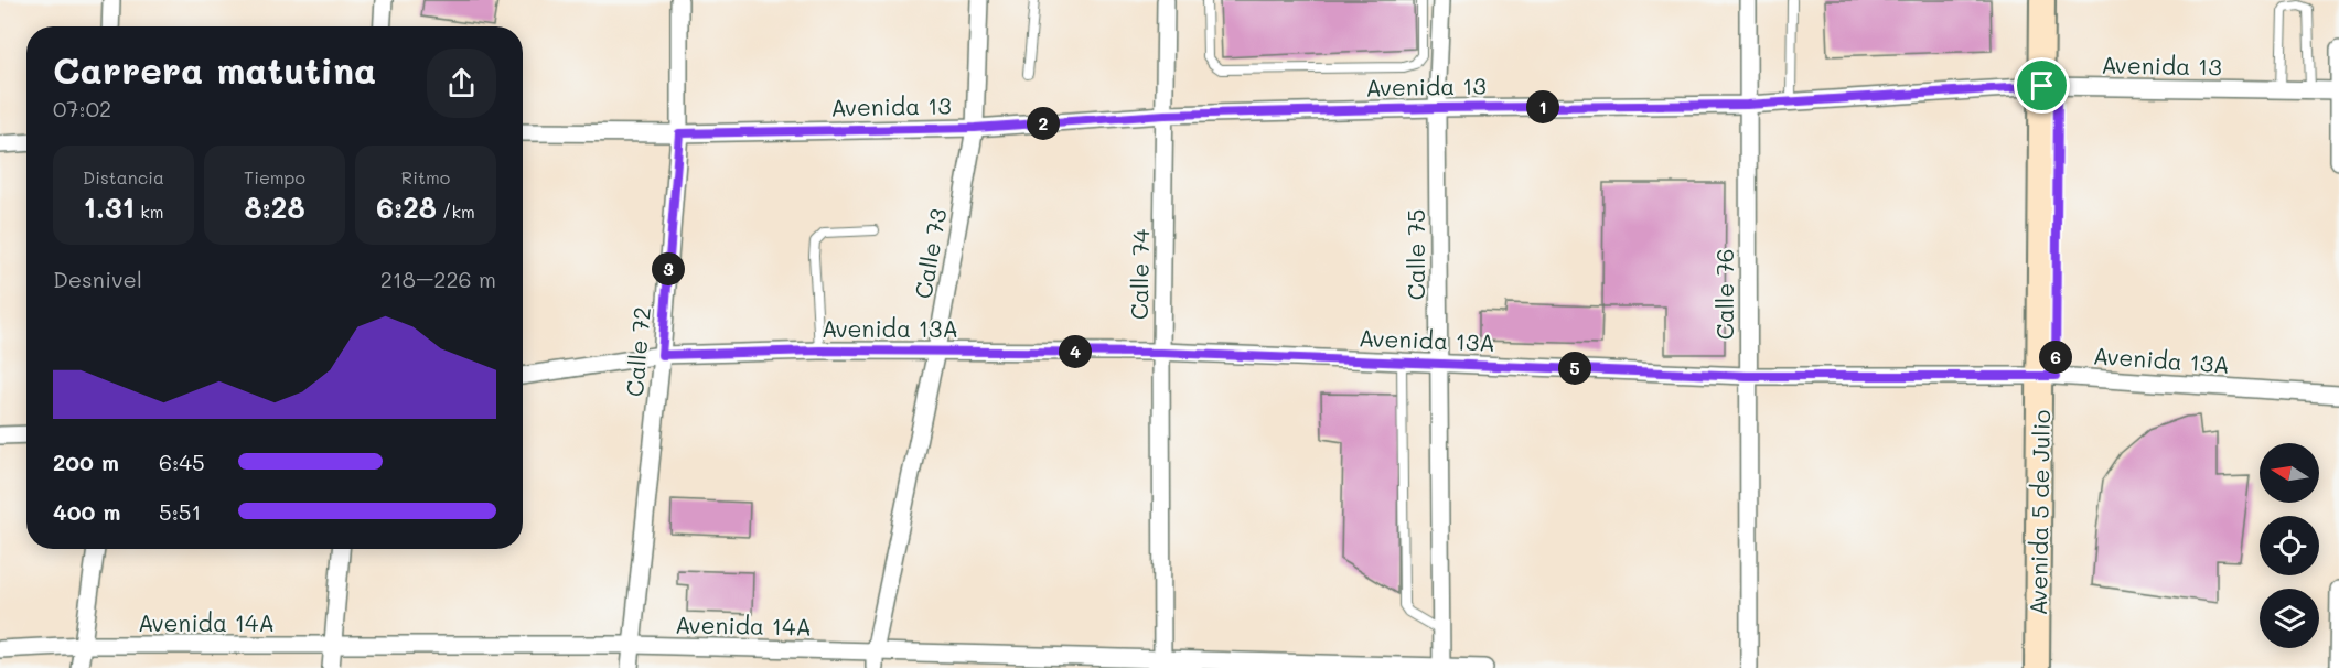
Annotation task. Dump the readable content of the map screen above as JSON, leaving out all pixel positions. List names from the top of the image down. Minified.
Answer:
{"streets":{"main road":["Avenida 5 de Julio"],"street":["Avenida 13","Calle 73","Calle 75","Calle 74","Calle 76","Avenida 13A","Calle 72","Avenida 14A"]},"crossings":[["Avenida 13","Calle 73"],["Avenida 13","Calle 75"],["Avenida 13","Calle 74"],["Avenida 13","Calle 76"],["Avenida 13","Calle 72"],["Avenida 13","Avenida 5 de Julio"],["Calle 73","Avenida 13A"],["Calle 73","Avenida 14A"],["Calle 75","Avenida 13A"],["Calle 75","Avenida 14A"],["Calle 74","Avenida 13A"],["Calle 74","Avenida 14A"],["Calle 76","Avenida 13A"],["Avenida 13A","Calle 72"],["Avenida 13A","Avenida 5 de Julio"],["Calle 72","Avenida 14A"]],"north":"left","page":{"heading":["Carrera matutina","07:02"],"pins":["1","2","3","4","6","5"],"stats":[["Distancia","1.31 km"],["Tiempo","8:28"],["Ritmo","6:28 /km"]],"chart":["Desnivel","218–226 m"],"list":[{"name":"200 m","note":"6:45"},{"name":"400 m","note":"5:51"}]}}
